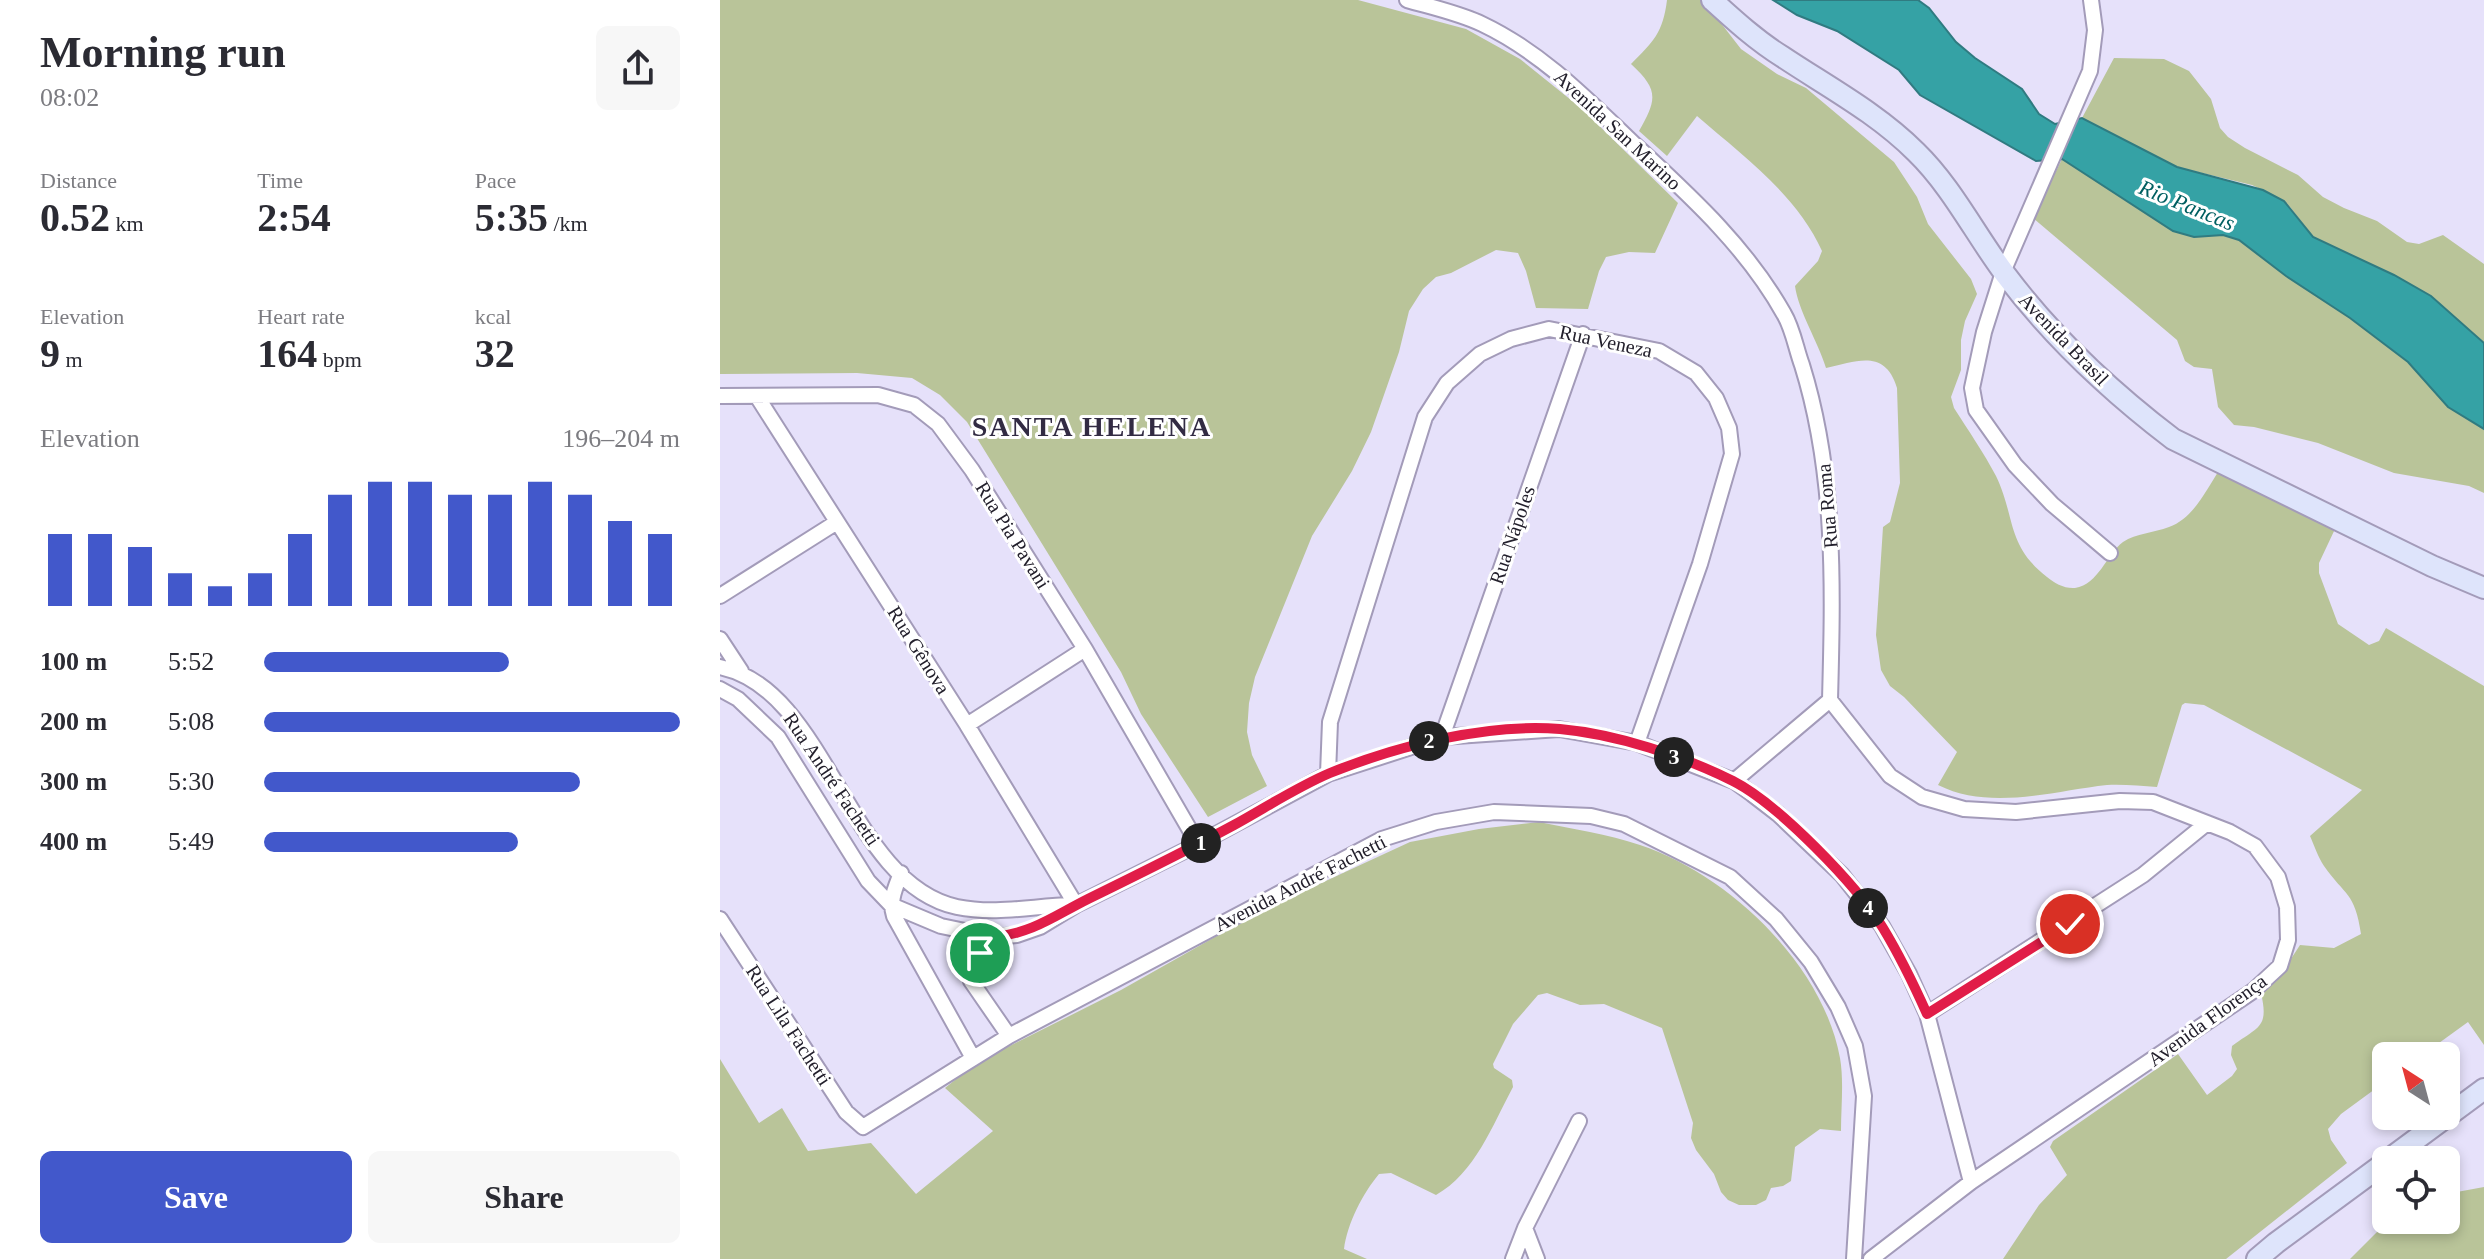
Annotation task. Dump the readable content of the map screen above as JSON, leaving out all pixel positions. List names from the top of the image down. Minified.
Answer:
{"streets":{"main road":["Avenida Brasil"],"street":["Avenida San Marino","Rua Veneza","Rua Roma","Rua Pia Pavani","Rua Nápoles","Rua Gênova","Rua André Fachetti","Avenida André Fachetti","Avenida Florença","Rua Lila Fachetti"]},"crossings":[["Avenida San Marino","Rua Roma"],["Rua Veneza","Rua Nápoles"],["Rua Roma","Avenida Florença"],["Rua Pia Pavani","Rua Gênova"],["Rua Gênova","Rua André Fachetti"],["Avenida André Fachetti","Rua Lila Fachetti"]],"districts":["SANTA HELENA"],"water":["Rio Pancas"],"north":"top left","page":{"heading":["Morning run","08:02"],"stats":[["Distance","0.52 km"],["Time","2:54"],["Pace","5:35 /km"],["Elevation","9 m"],["Heart rate","164 bpm"],["kcal","32"]],"chart":["Elevation","196–204 m"],"list":[{"name":"100 m","note":"5:52"},{"name":"200 m","note":"5:08"},{"name":"300 m","note":"5:30"},{"name":"400 m","note":"5:49"}],"pins":["2","3","1","4"],"buttons":["Save","Share"]}}
